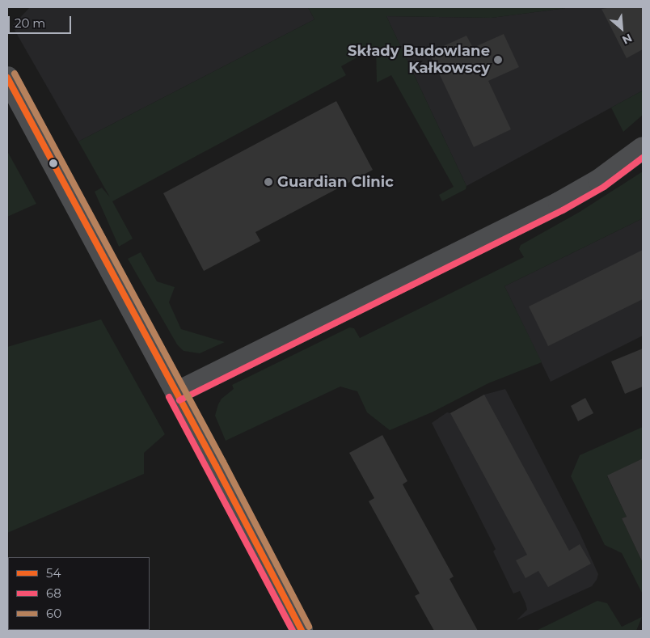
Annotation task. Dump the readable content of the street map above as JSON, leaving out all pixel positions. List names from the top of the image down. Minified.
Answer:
{"places":["Składy Budowlane Kałkowscy","Guardian Clinic"],"lines":["transit line 60","transit line 54","transit line 68"],"legend":["54","68","60"],"scale_bar":"20 m","north":"bottom right"}
